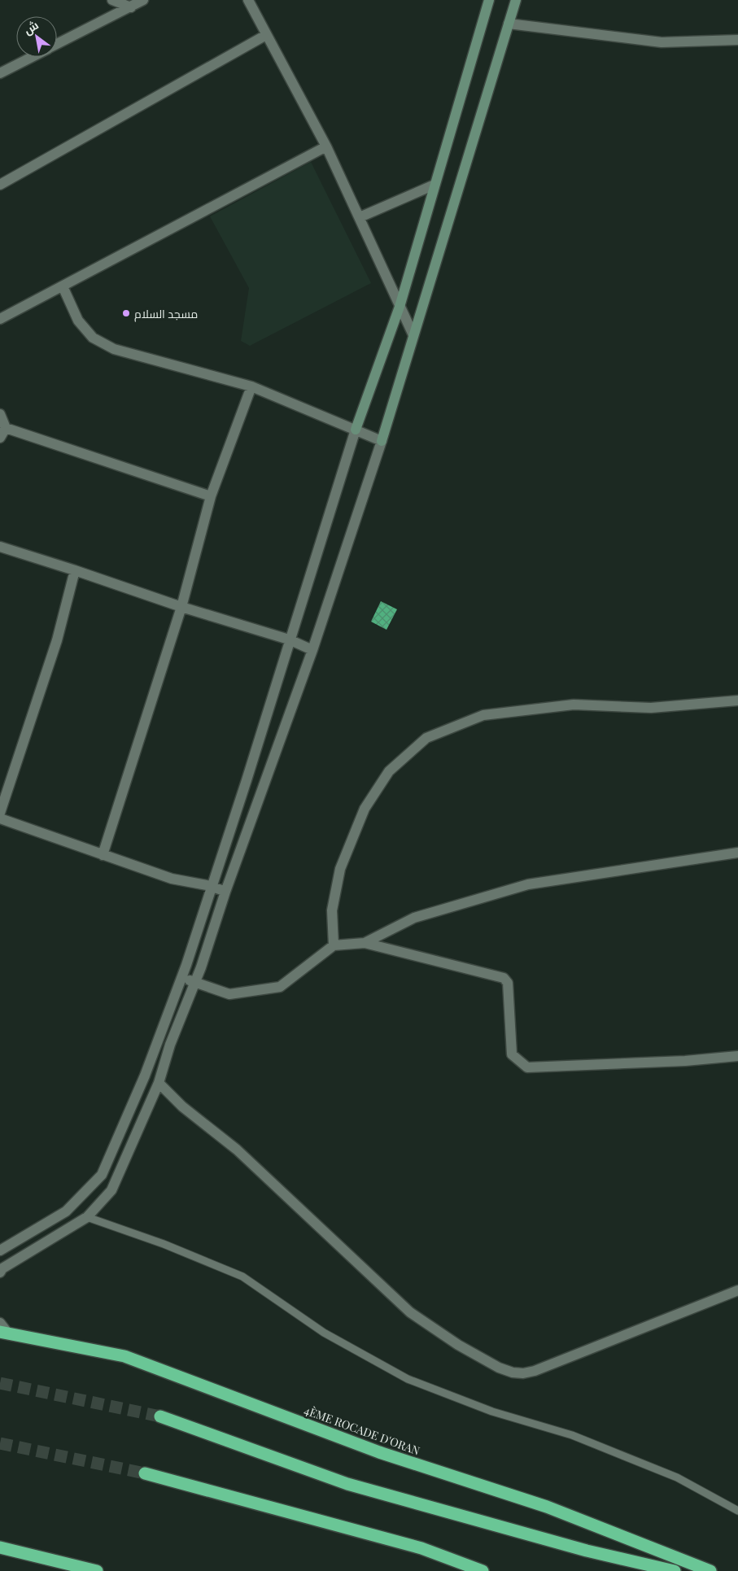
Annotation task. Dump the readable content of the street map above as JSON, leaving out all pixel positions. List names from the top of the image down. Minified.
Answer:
{"streets":{"highway":["4ÈME ROCADE D'ORAN"]},"places":["مسجد السلام"],"north":"top left"}
